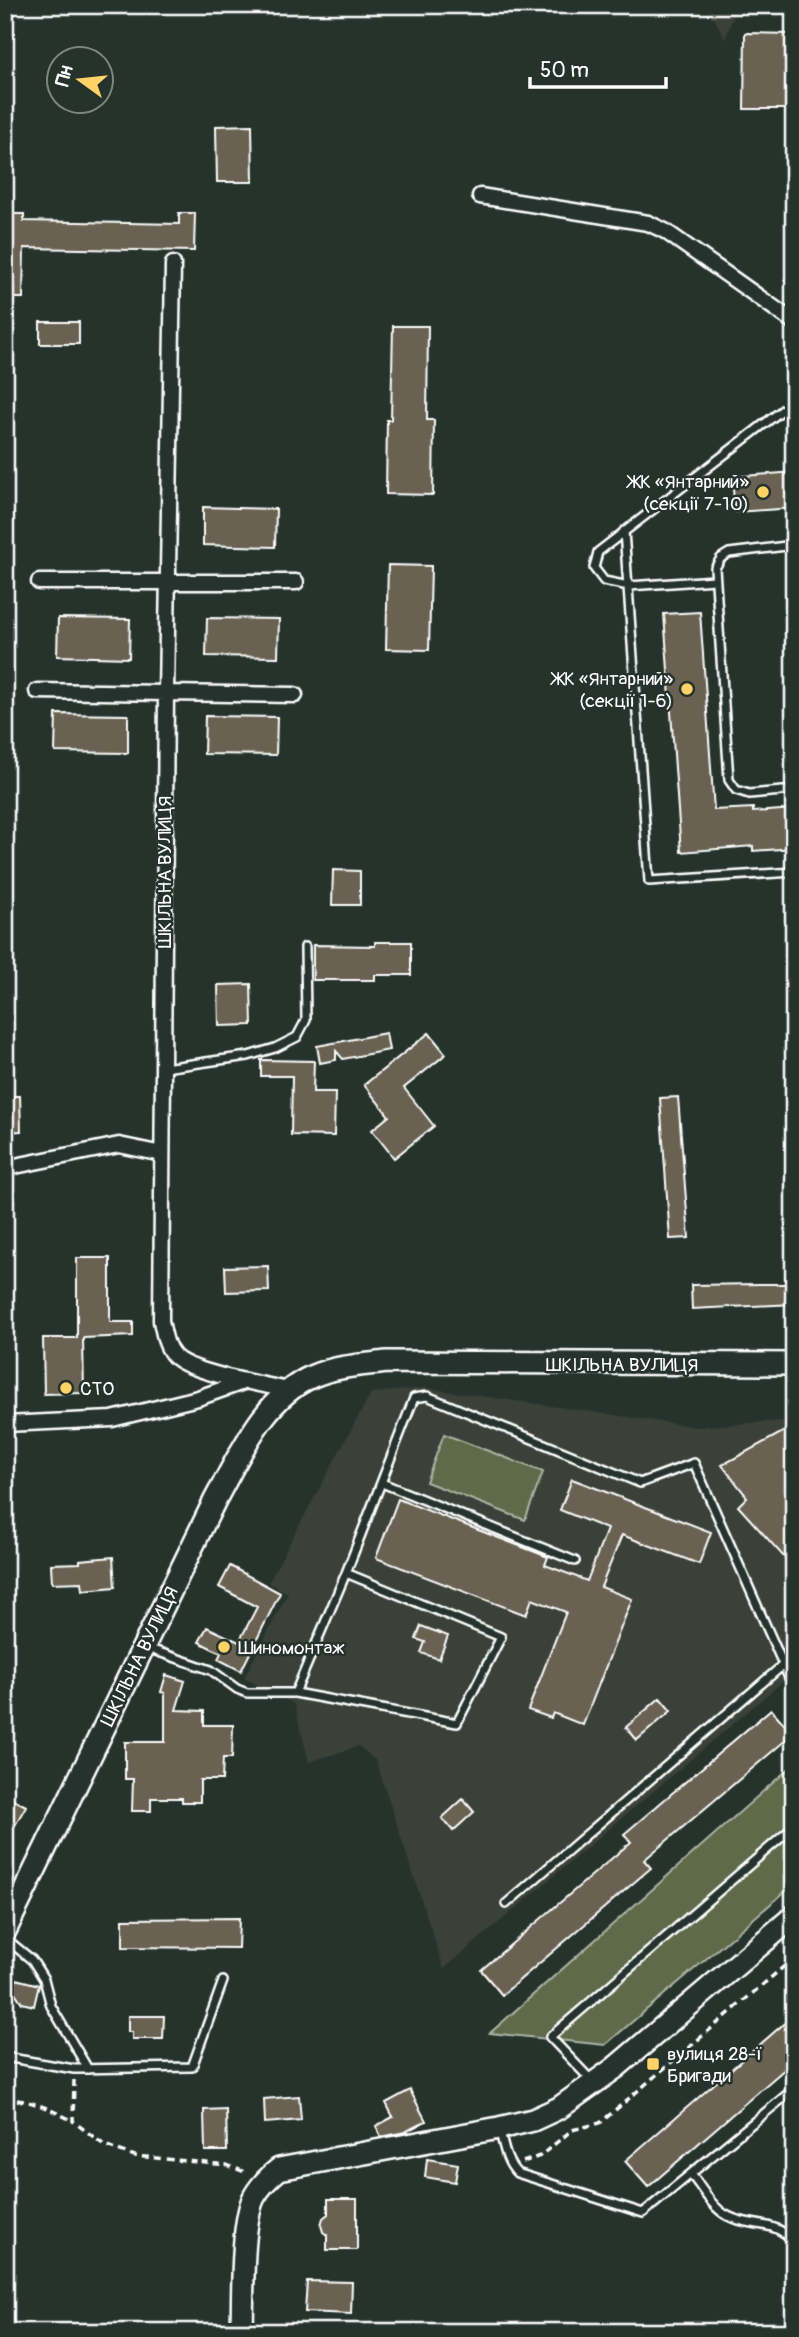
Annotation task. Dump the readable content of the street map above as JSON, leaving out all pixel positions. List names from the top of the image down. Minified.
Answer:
{"streets":{"street":["ШКІЛЬНА ВУЛИЦЯ"]},"places":{"other":["ЖК «Янтарний» (секції 7-10)","ЖК «Янтарний» (секції 1-6)","СТО","Шиномонтаж"],"transit":["вулиця 28-ї Бригади"]},"scale_bar":"50 m","north":"left"}
